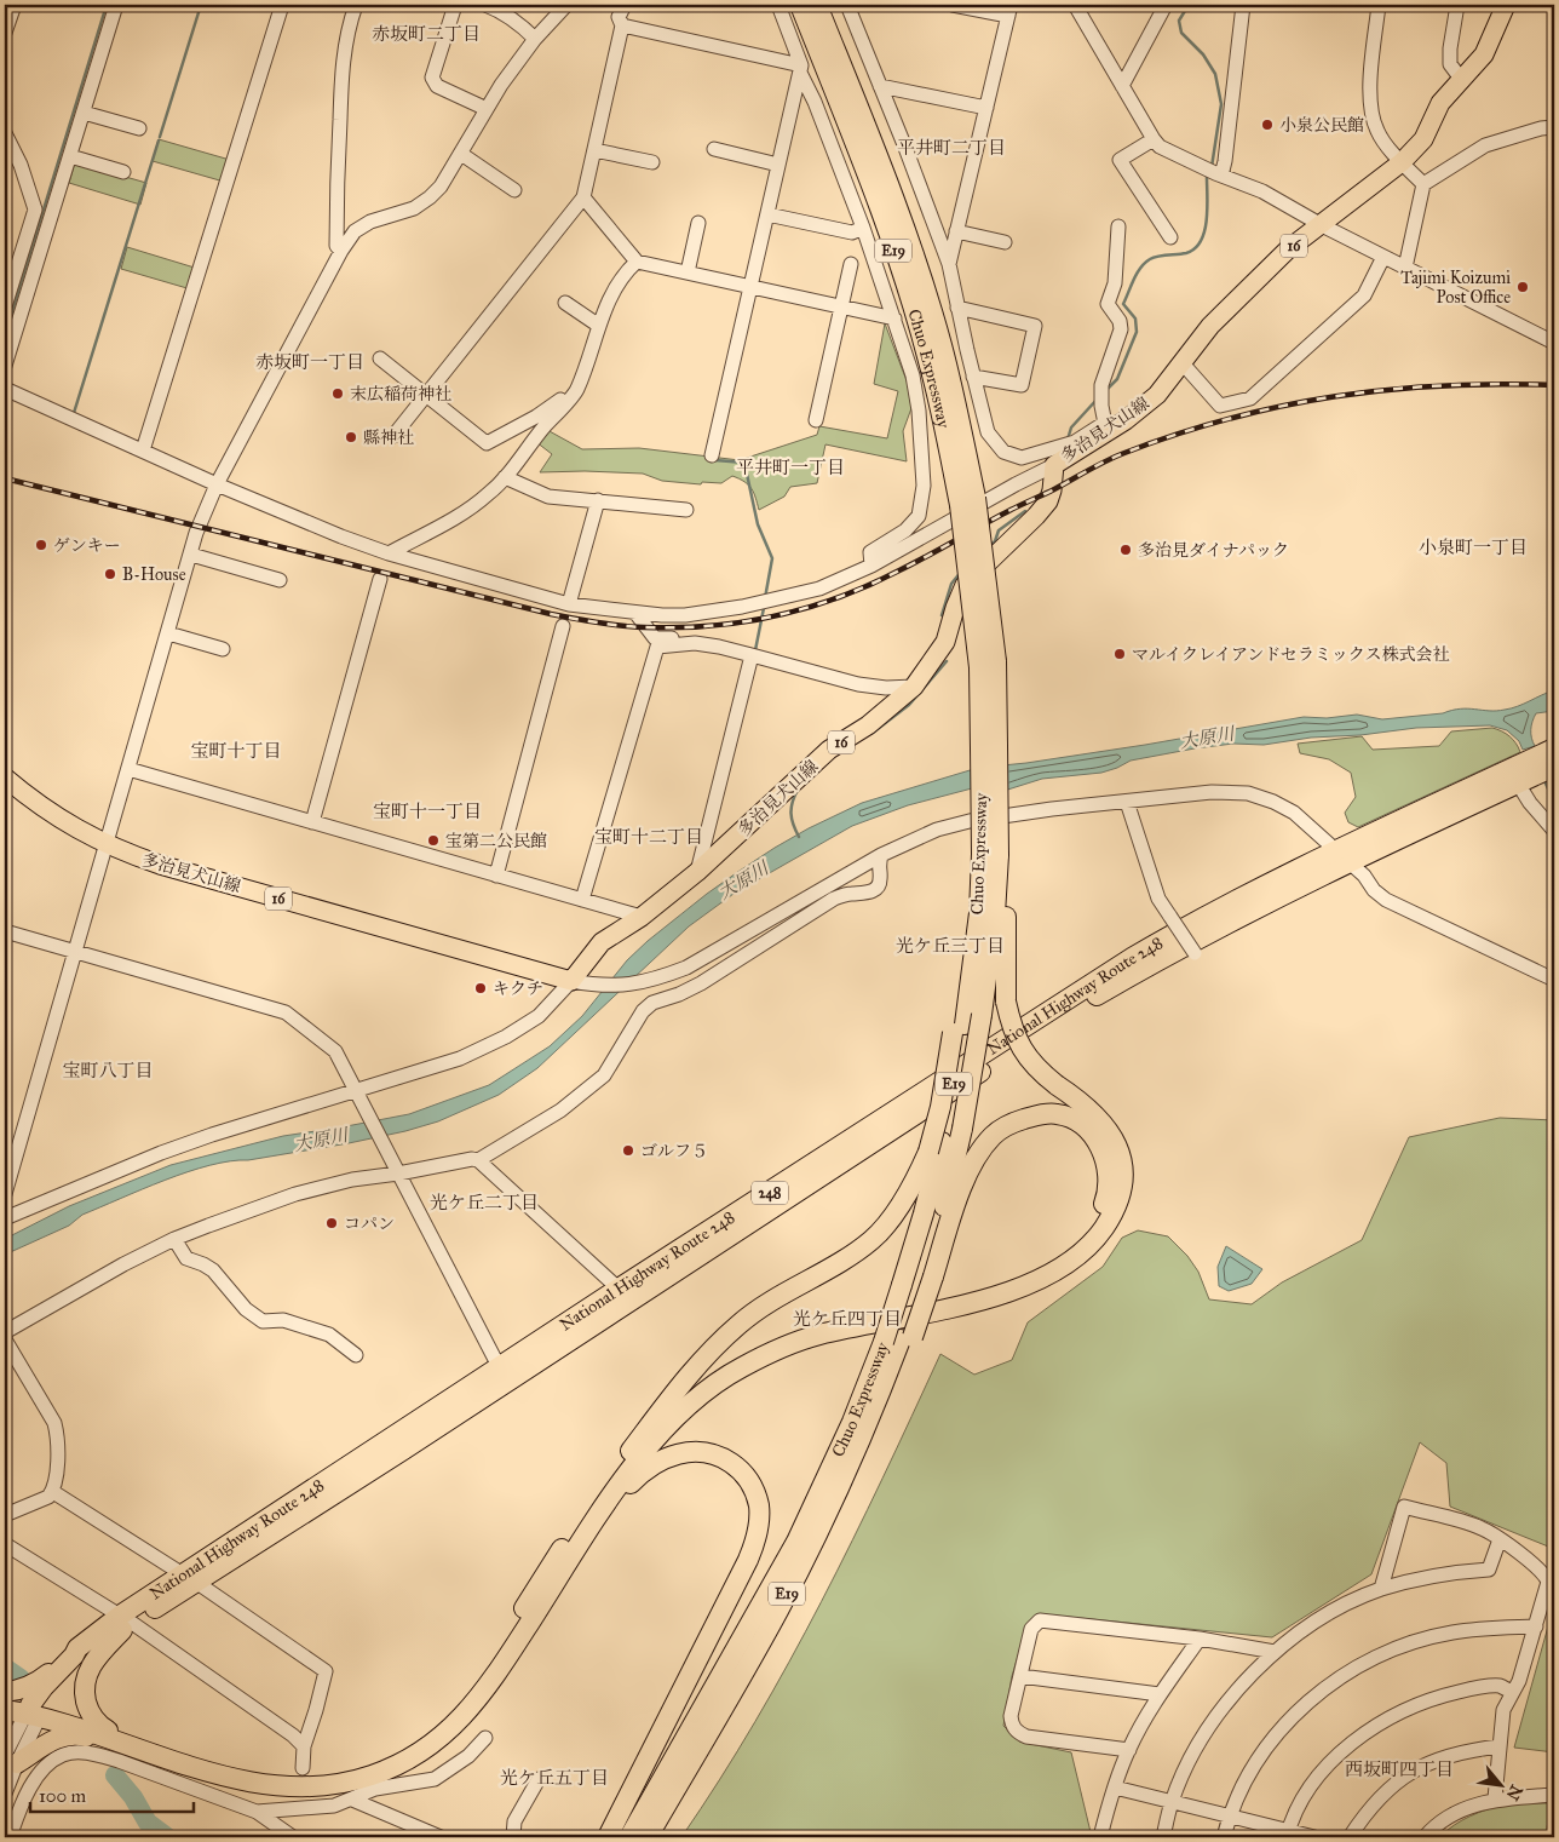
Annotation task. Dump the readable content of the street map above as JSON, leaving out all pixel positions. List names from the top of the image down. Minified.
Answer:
{"streets":{"highway":["E19","Chuo Expressway","National Highway Route 248","248"],"main road":["16","多治見犬山線"]},"crossings":[["National Highway Route 248","248"]],"districts":["赤坂町二丁目","平井町二丁目","赤坂町一丁目","平井町一丁目","小泉町一丁目","宝町十丁目","宝町十一丁目","宝町十二丁目","光ケ丘三丁目","宝町八丁目","光ケ丘二丁目","光ケ丘四丁目","西坂町四丁目","光ケ丘五丁目"],"water":["大原川"],"places":["小泉公民館","Tajimi Koizumi Post Office","末広稲荷神社","縣神社","ゲンキー","多治見ダイナパック","B-House","マルイクレイアンドセラミックス株式会社","宝第二公民館","キクチ","ゴルフ５","コパン"],"scale_bar":"100 m","north":"bottom right"}
